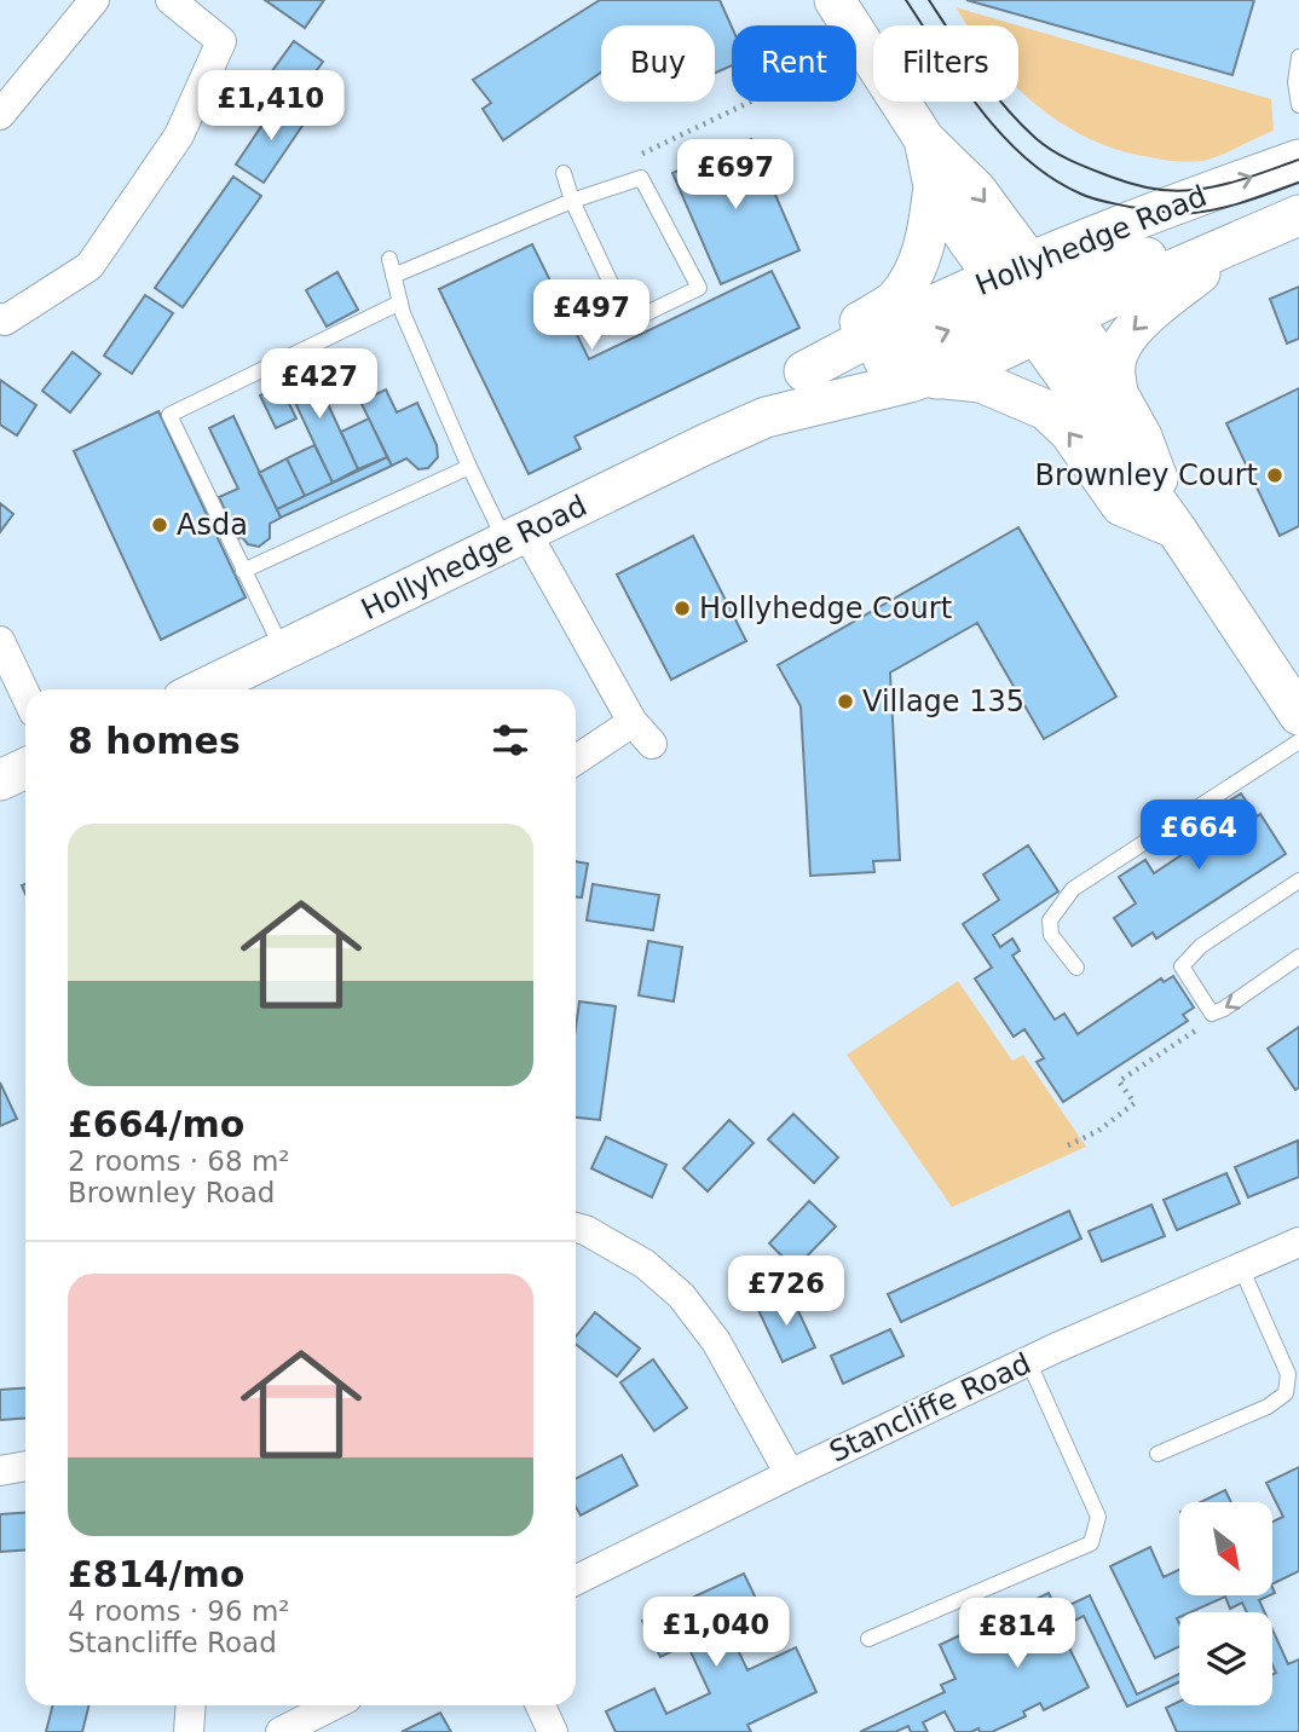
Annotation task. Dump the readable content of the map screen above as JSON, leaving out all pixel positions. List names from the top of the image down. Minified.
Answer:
{"streets":{"street":["Hollyhedge Road","Stancliffe Road"]},"places":["Brownley Court","Asda","Hollyhedge Court","Village 135"],"north":"bottom right","page":{"chip":["Buy","Rent","Filters"],"price":["£1,410","£697","£497","£427","£664","£726","£1,040","£814"],"heading":"8 homes","list":[{"name":"£664/mo","note":"2 rooms · 68 m² · Brownley Road"},{"name":"£814/mo","note":"4 rooms · 96 m² · Stancliffe Road"}]}}
